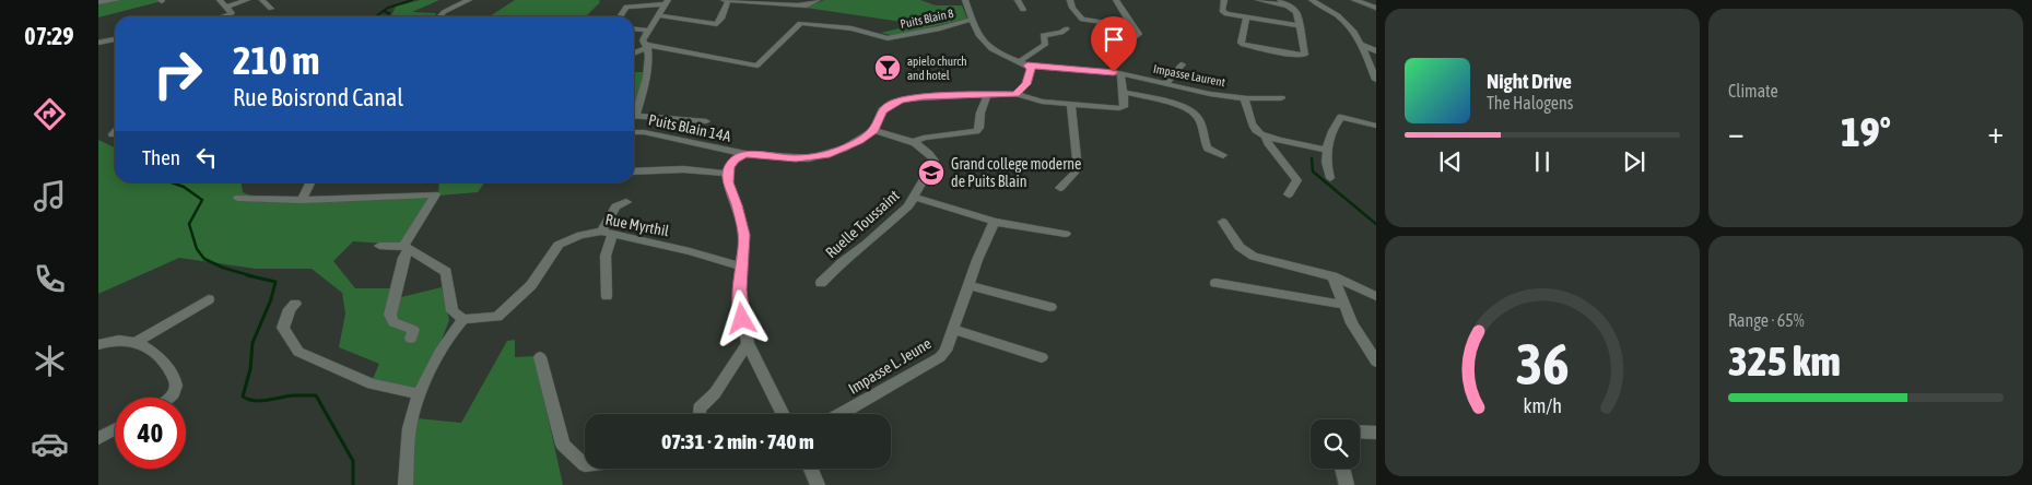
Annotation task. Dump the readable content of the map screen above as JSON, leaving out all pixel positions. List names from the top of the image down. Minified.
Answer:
{"streets":{"street":["Puits Blain 8","Impasse Laurent","Puits Blain 14A","Ruelle Toussaint","Rue Myrthil","Impasse L. Jeune"]},"crossings":[["Puits Blain 14A","Ruelle Toussaint"]],"places":{"bar":["apielo church and hotel"],"school or university":["Grand college moderne de Puits Blain"]},"page":{"tabs":"07:29","tile":["Climate",["Range · 65%","325 km"]],"turn":["210 m","Rue Boisrond Canal"],"song":["Night Drive","The Halogens"],"heat":["−","19°","+"],"then":"Then","limit":"40","trip":"07:31 · 2 min · 740 m","gauge":["36","km/h"]}}
